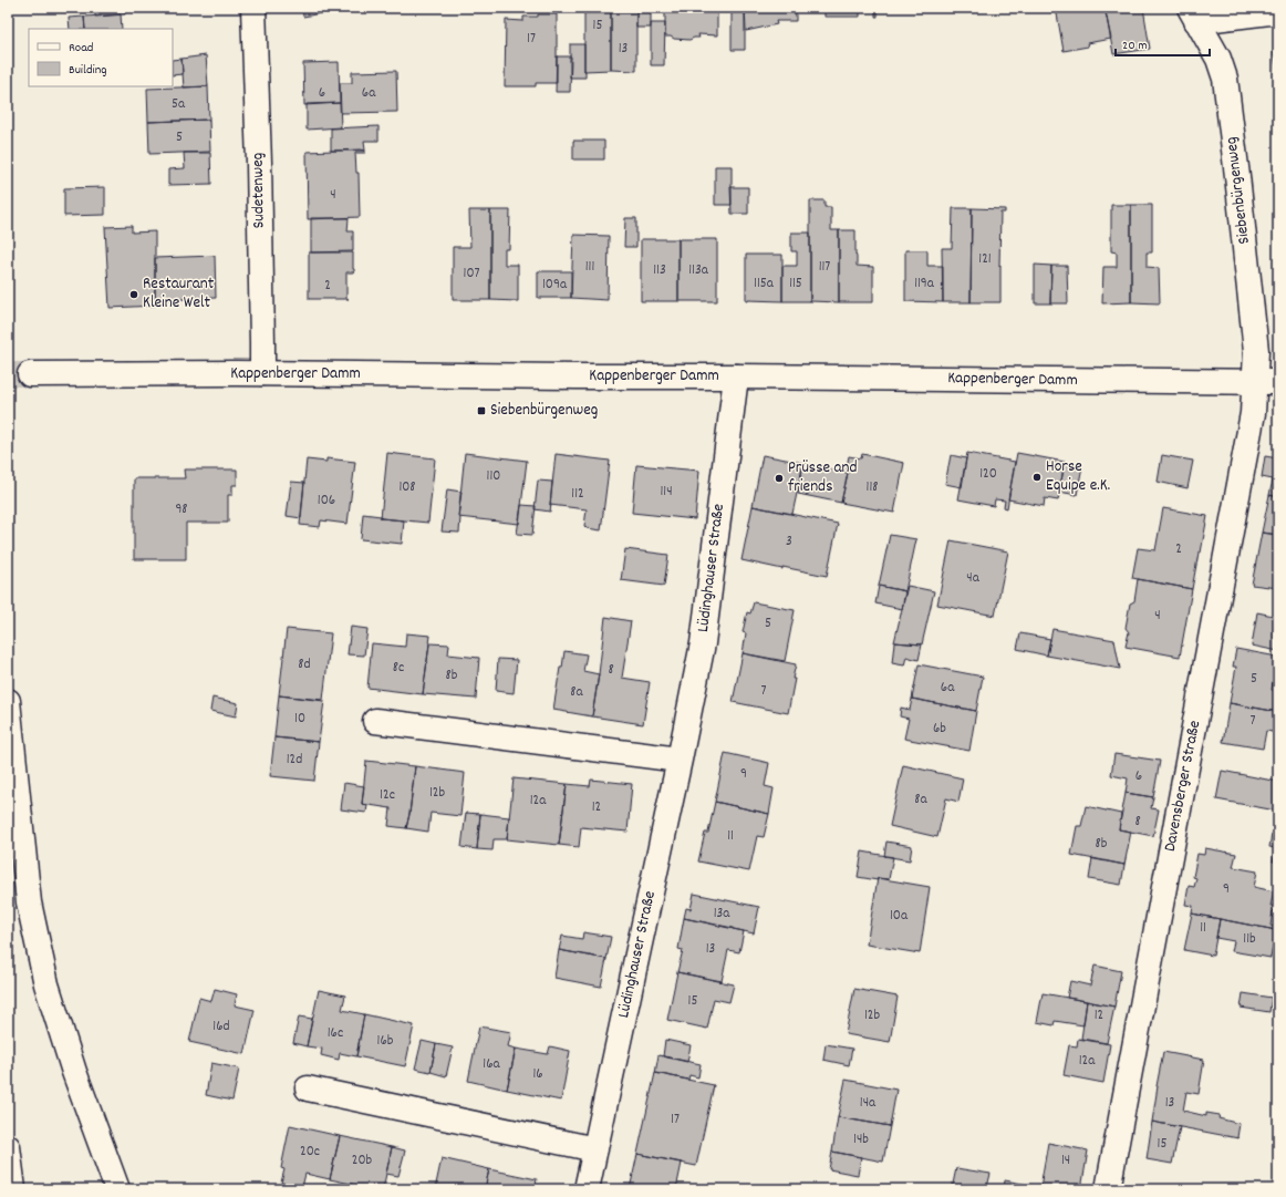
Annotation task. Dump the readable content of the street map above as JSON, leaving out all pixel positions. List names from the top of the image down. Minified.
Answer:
{"streets":{"main road":["Sudetenweg","Siebenbürgenweg","Kappenberger Damm","Lüdinghauser Straße","Davensberger Straße"]},"crossings":[["Sudetenweg","Kappenberger Damm"],["Siebenbürgenweg","Kappenberger Damm"],["Siebenbürgenweg","Davensberger Straße"],["Kappenberger Damm","Lüdinghauser Straße"],["Kappenberger Damm","Davensberger Straße"]],"places":{"other":["Restaurant Kleine Welt","Horse Equipe e.K.","Prüsse and friends"],"transit":["Siebenbürgenweg"]},"house_numbers":["15","17","13","6","6a","5a","5","4","121","111","117","113","113a","107","115a","115","119a","109a","2","120","110","108","118","114","112","106","98","3","2","4a","4","5","8d","8c","8","8b","5","6a","7","8a","10","7","6b","12d","9","6","12b","12c","8a","12a","12","8","11","8b","9","13a","10a","11","11b","13","15","12b","12","16d","16c","16b","12a","16a","16","14a","13","17","14b","15","20c","20b","14"],"legend":["Road","Building"],"scale_bar":"20 m"}
